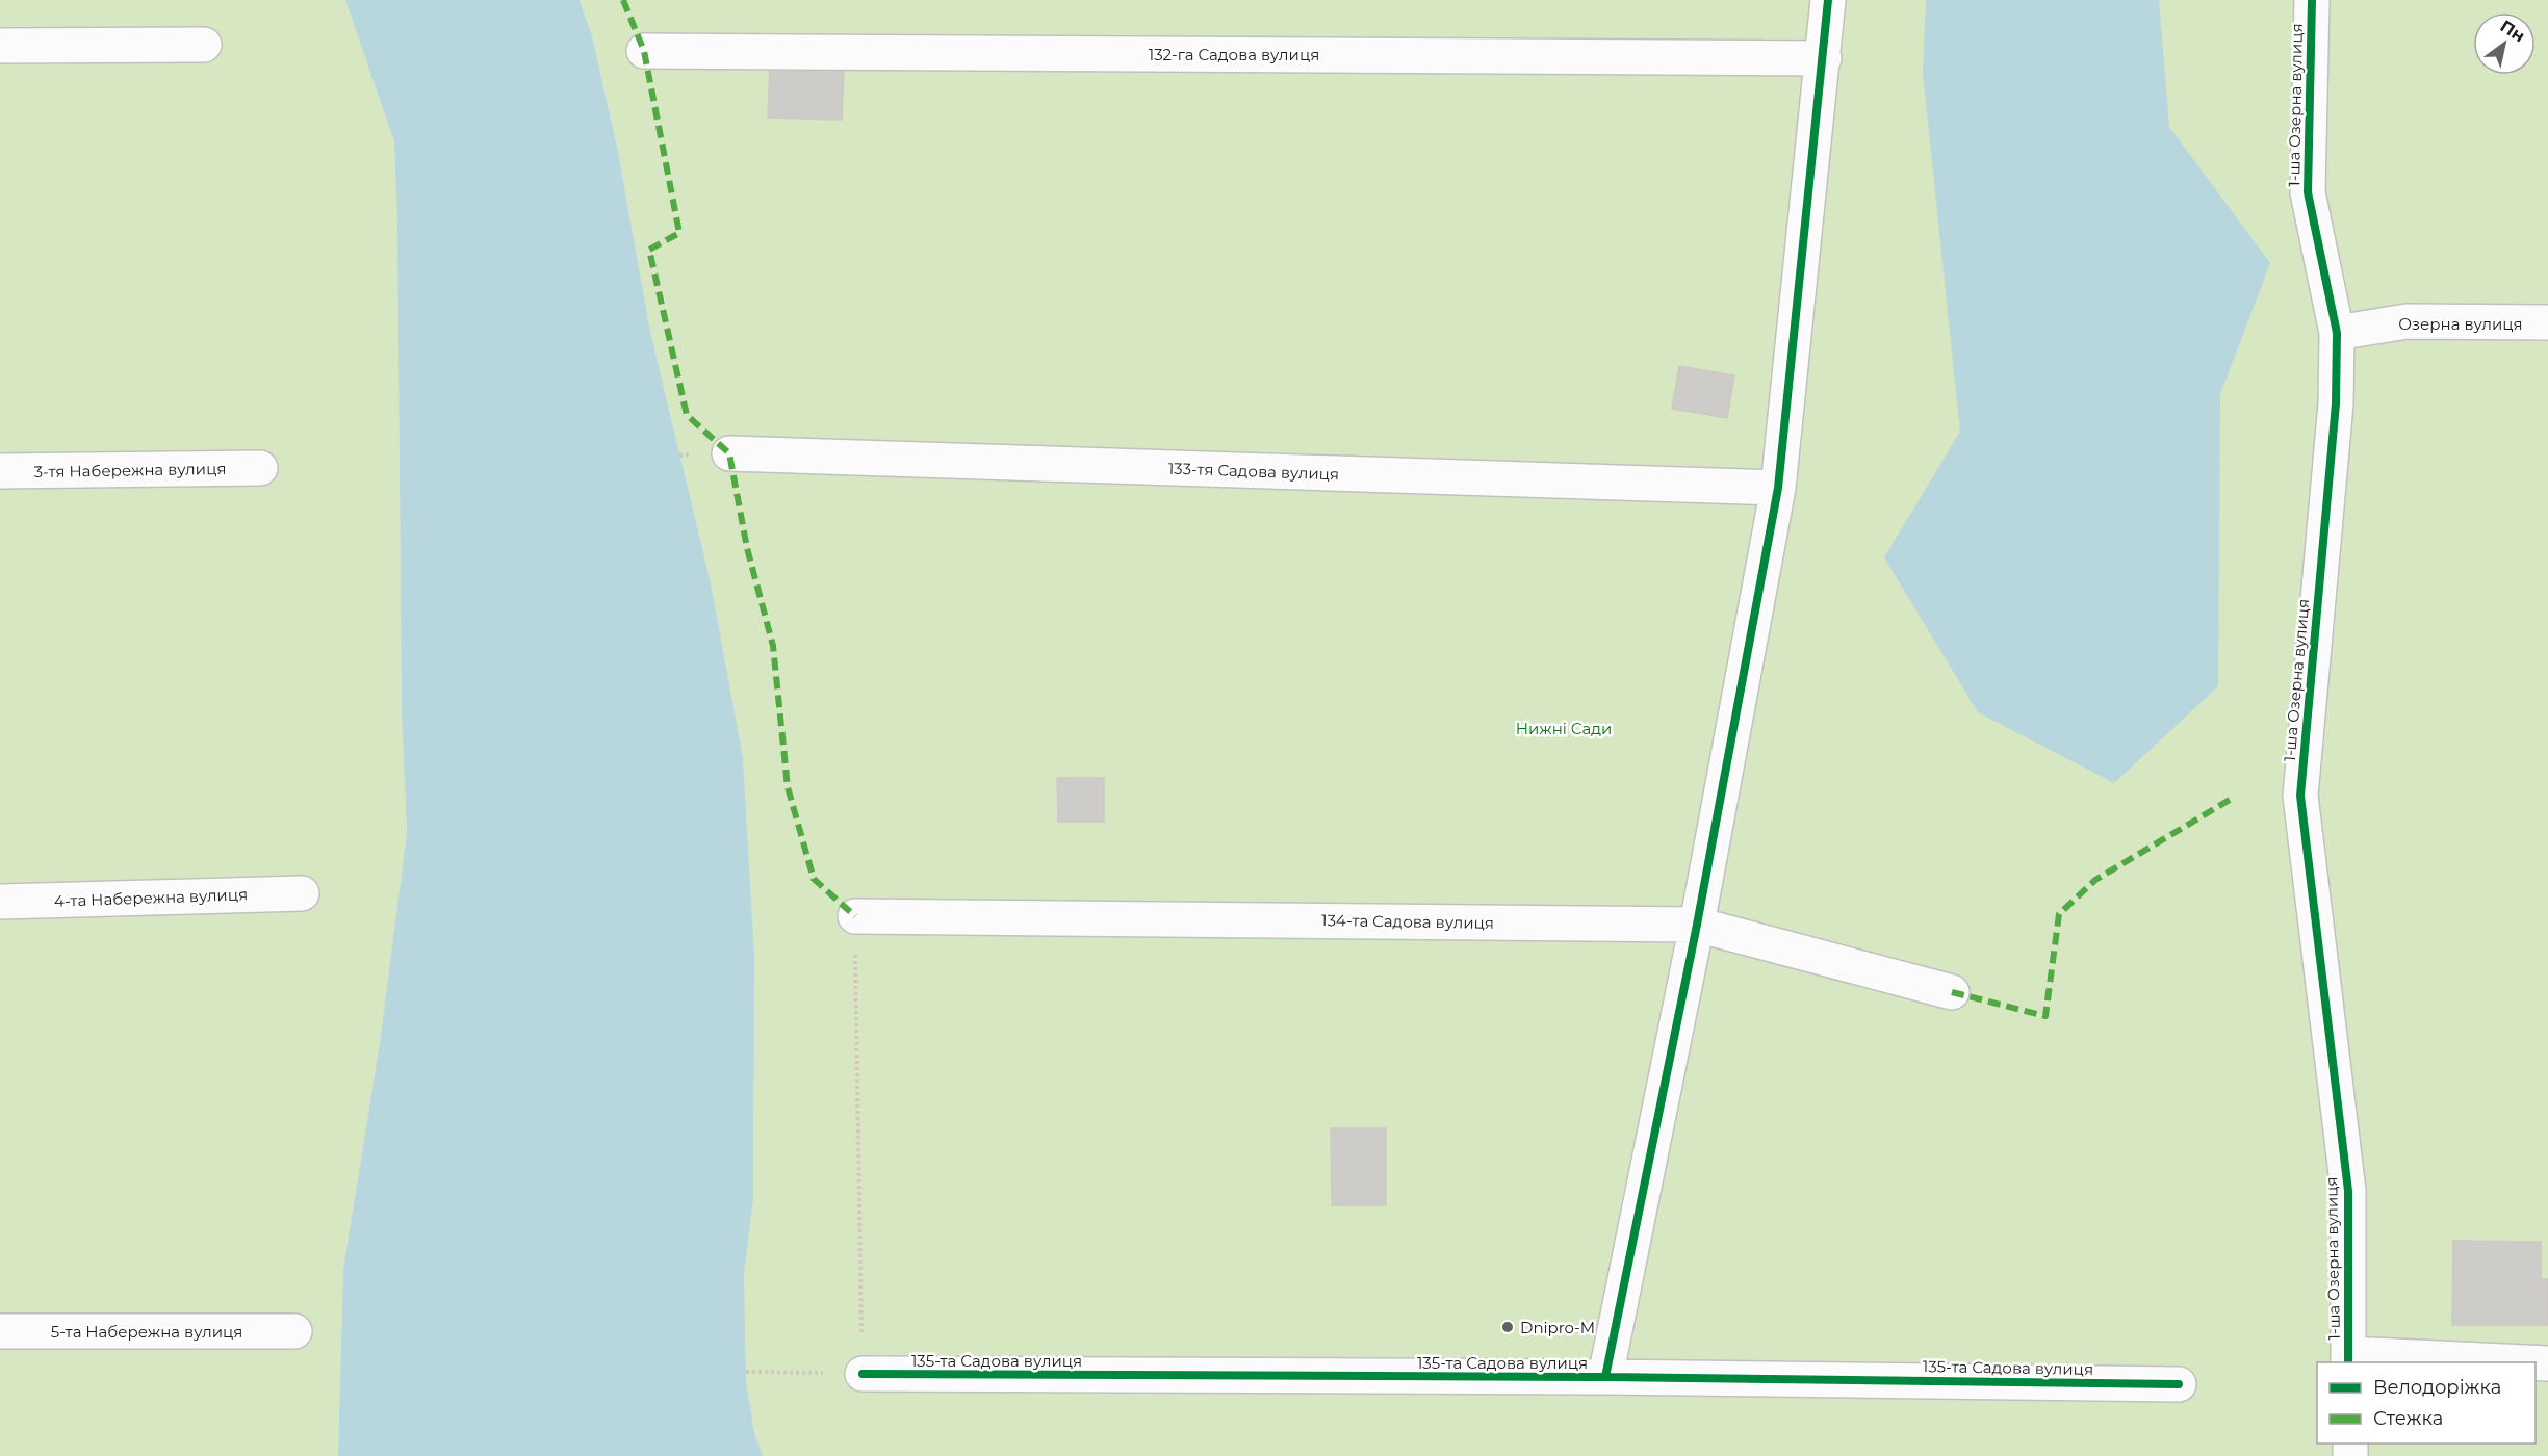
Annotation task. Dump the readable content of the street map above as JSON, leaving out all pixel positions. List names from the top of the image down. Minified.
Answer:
{"streets":{"street":["132-га Садова вулиця","1-ша Озерна вулиця","Озерна вулиця","3-тя Набережна вулиця","133-тя Садова вулиця","4-та Набережна вулиця","134-та Садова вулиця","5-та Набережна вулиця","135-та Садова вулиця"]},"crossings":[["1-ша Озерна вулиця","Озерна вулиця"]],"parks":["Нижні Сади"],"places":["Dnipro-M"],"legend":["Велодоріжка","Стежка"],"north":"top right"}
